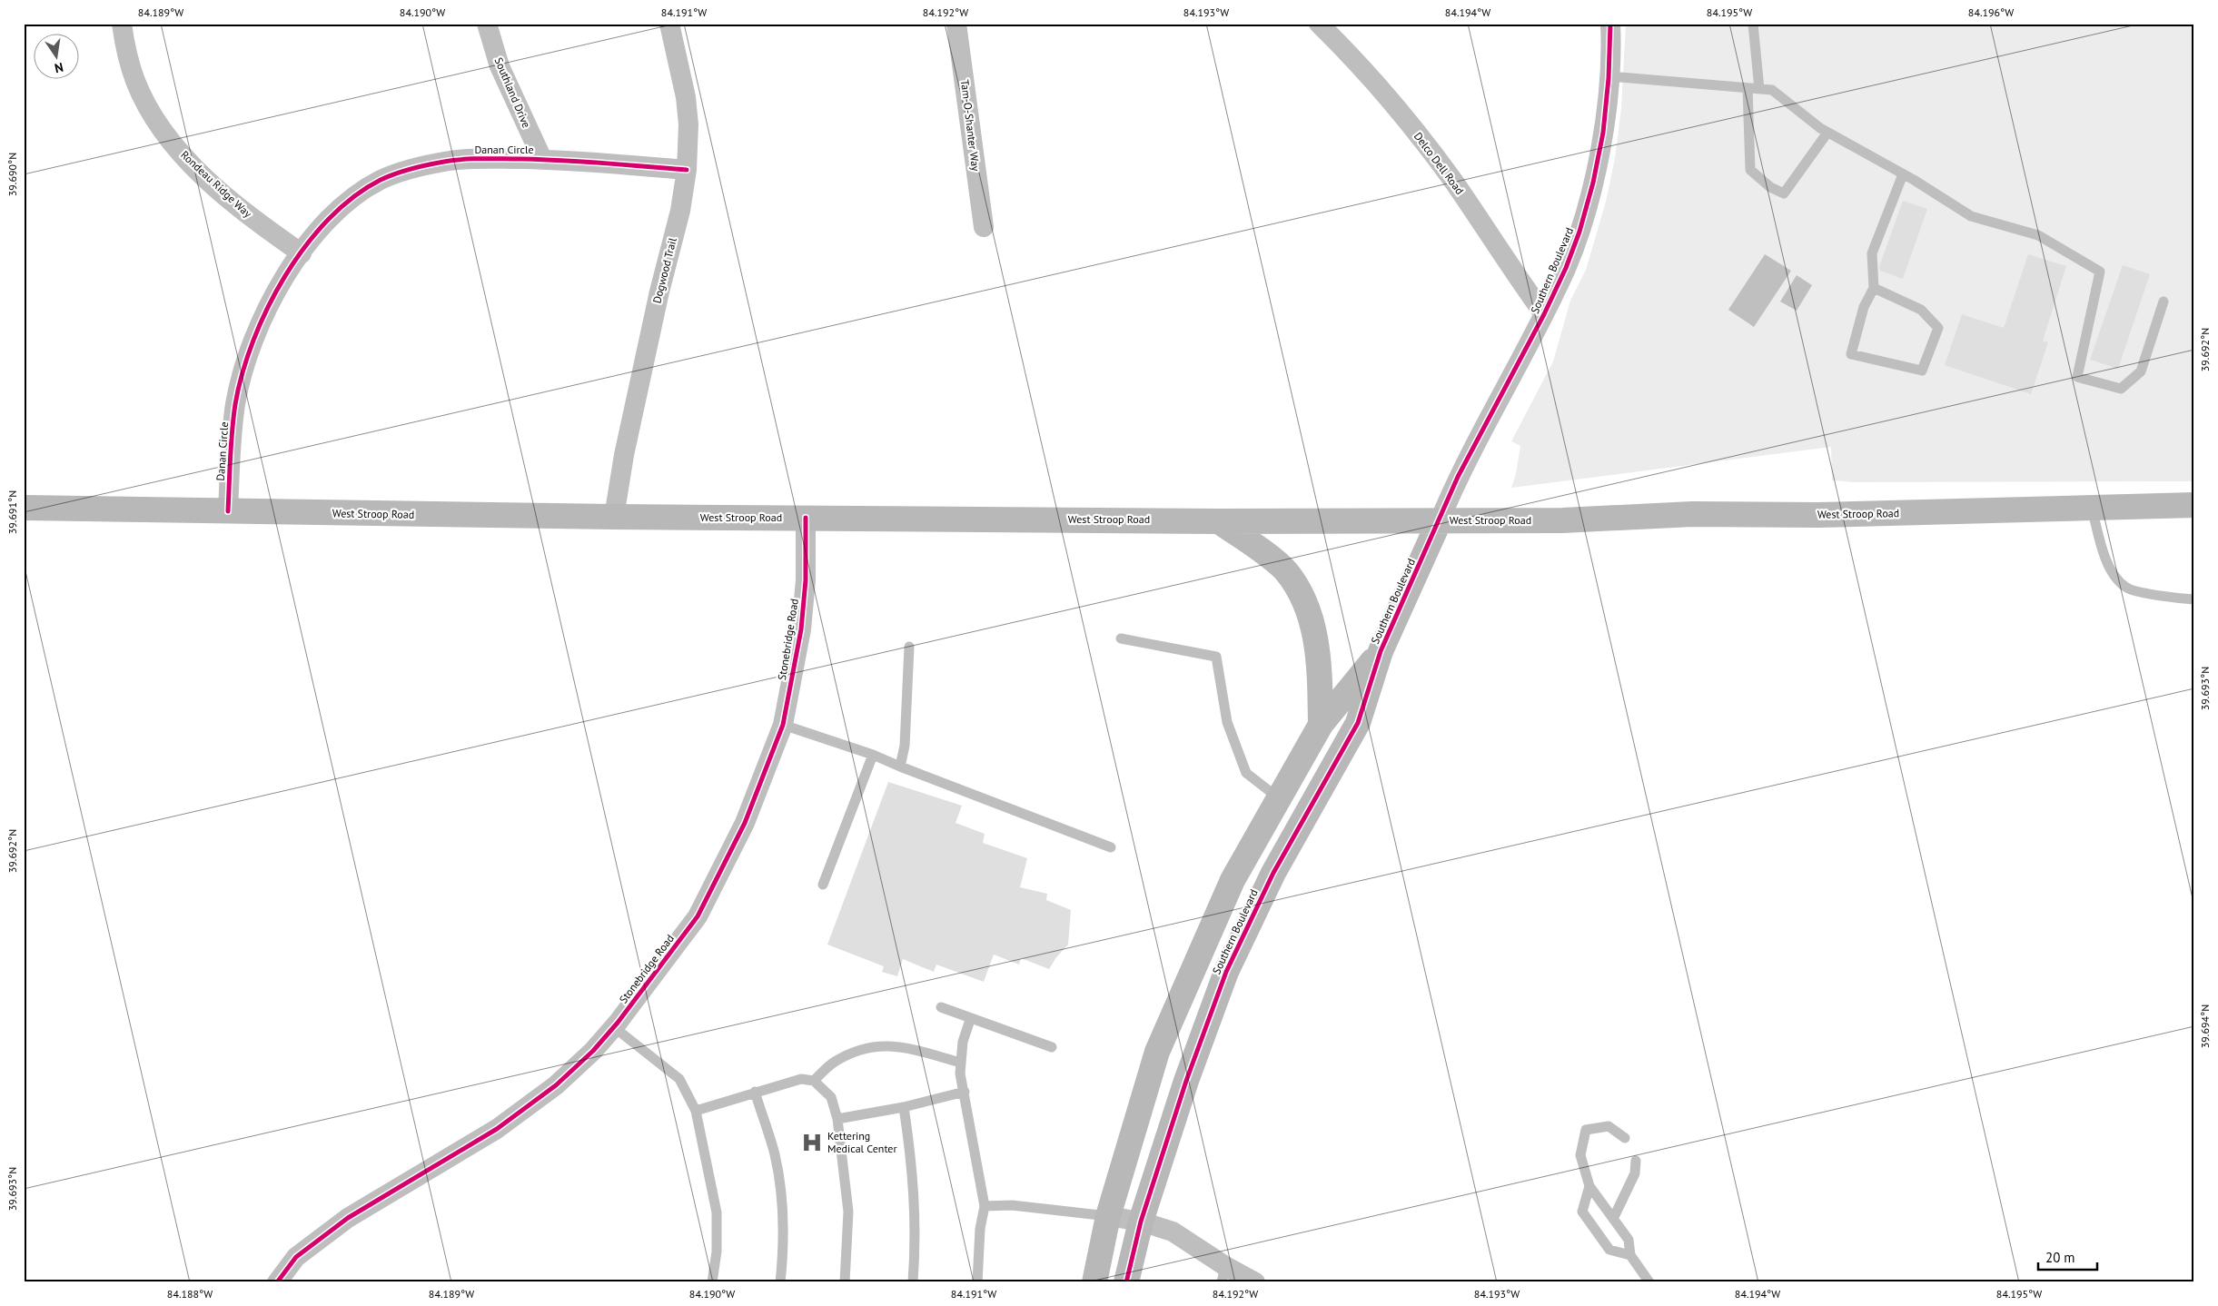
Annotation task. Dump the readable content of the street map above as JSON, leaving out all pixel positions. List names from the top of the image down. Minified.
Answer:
{"streets":{"main road":["Southern Boulevard","West Stroop Road"],"street":["Southland Drive","Tam-O-Shanter Way","Danan Circle","Delco Dell Road","Rondeau Ridge Way","Dogwood Trail","Stonebridge Road"]},"crossings":[["Southland Drive","Danan Circle"],["Danan Circle","Rondeau Ridge Way"],["Danan Circle","Dogwood Trail"],["Danan Circle","West Stroop Road"],["Delco Dell Road","Southern Boulevard"],["Dogwood Trail","West Stroop Road"],["Southern Boulevard","West Stroop Road"],["West Stroop Road","Stonebridge Road"]],"places":{"hospital":["Kettering Medical Center"]},"scale_bar":"20 m","north":"bottom","coordinates":["84.189°W","84.190°W","84.191°W","84.192°W","84.193°W","84.194°W","84.195°W","84.196°W","39.690°N","39.692°N","39.691°N","39.693°N","39.694°N","84.188°W"]}
